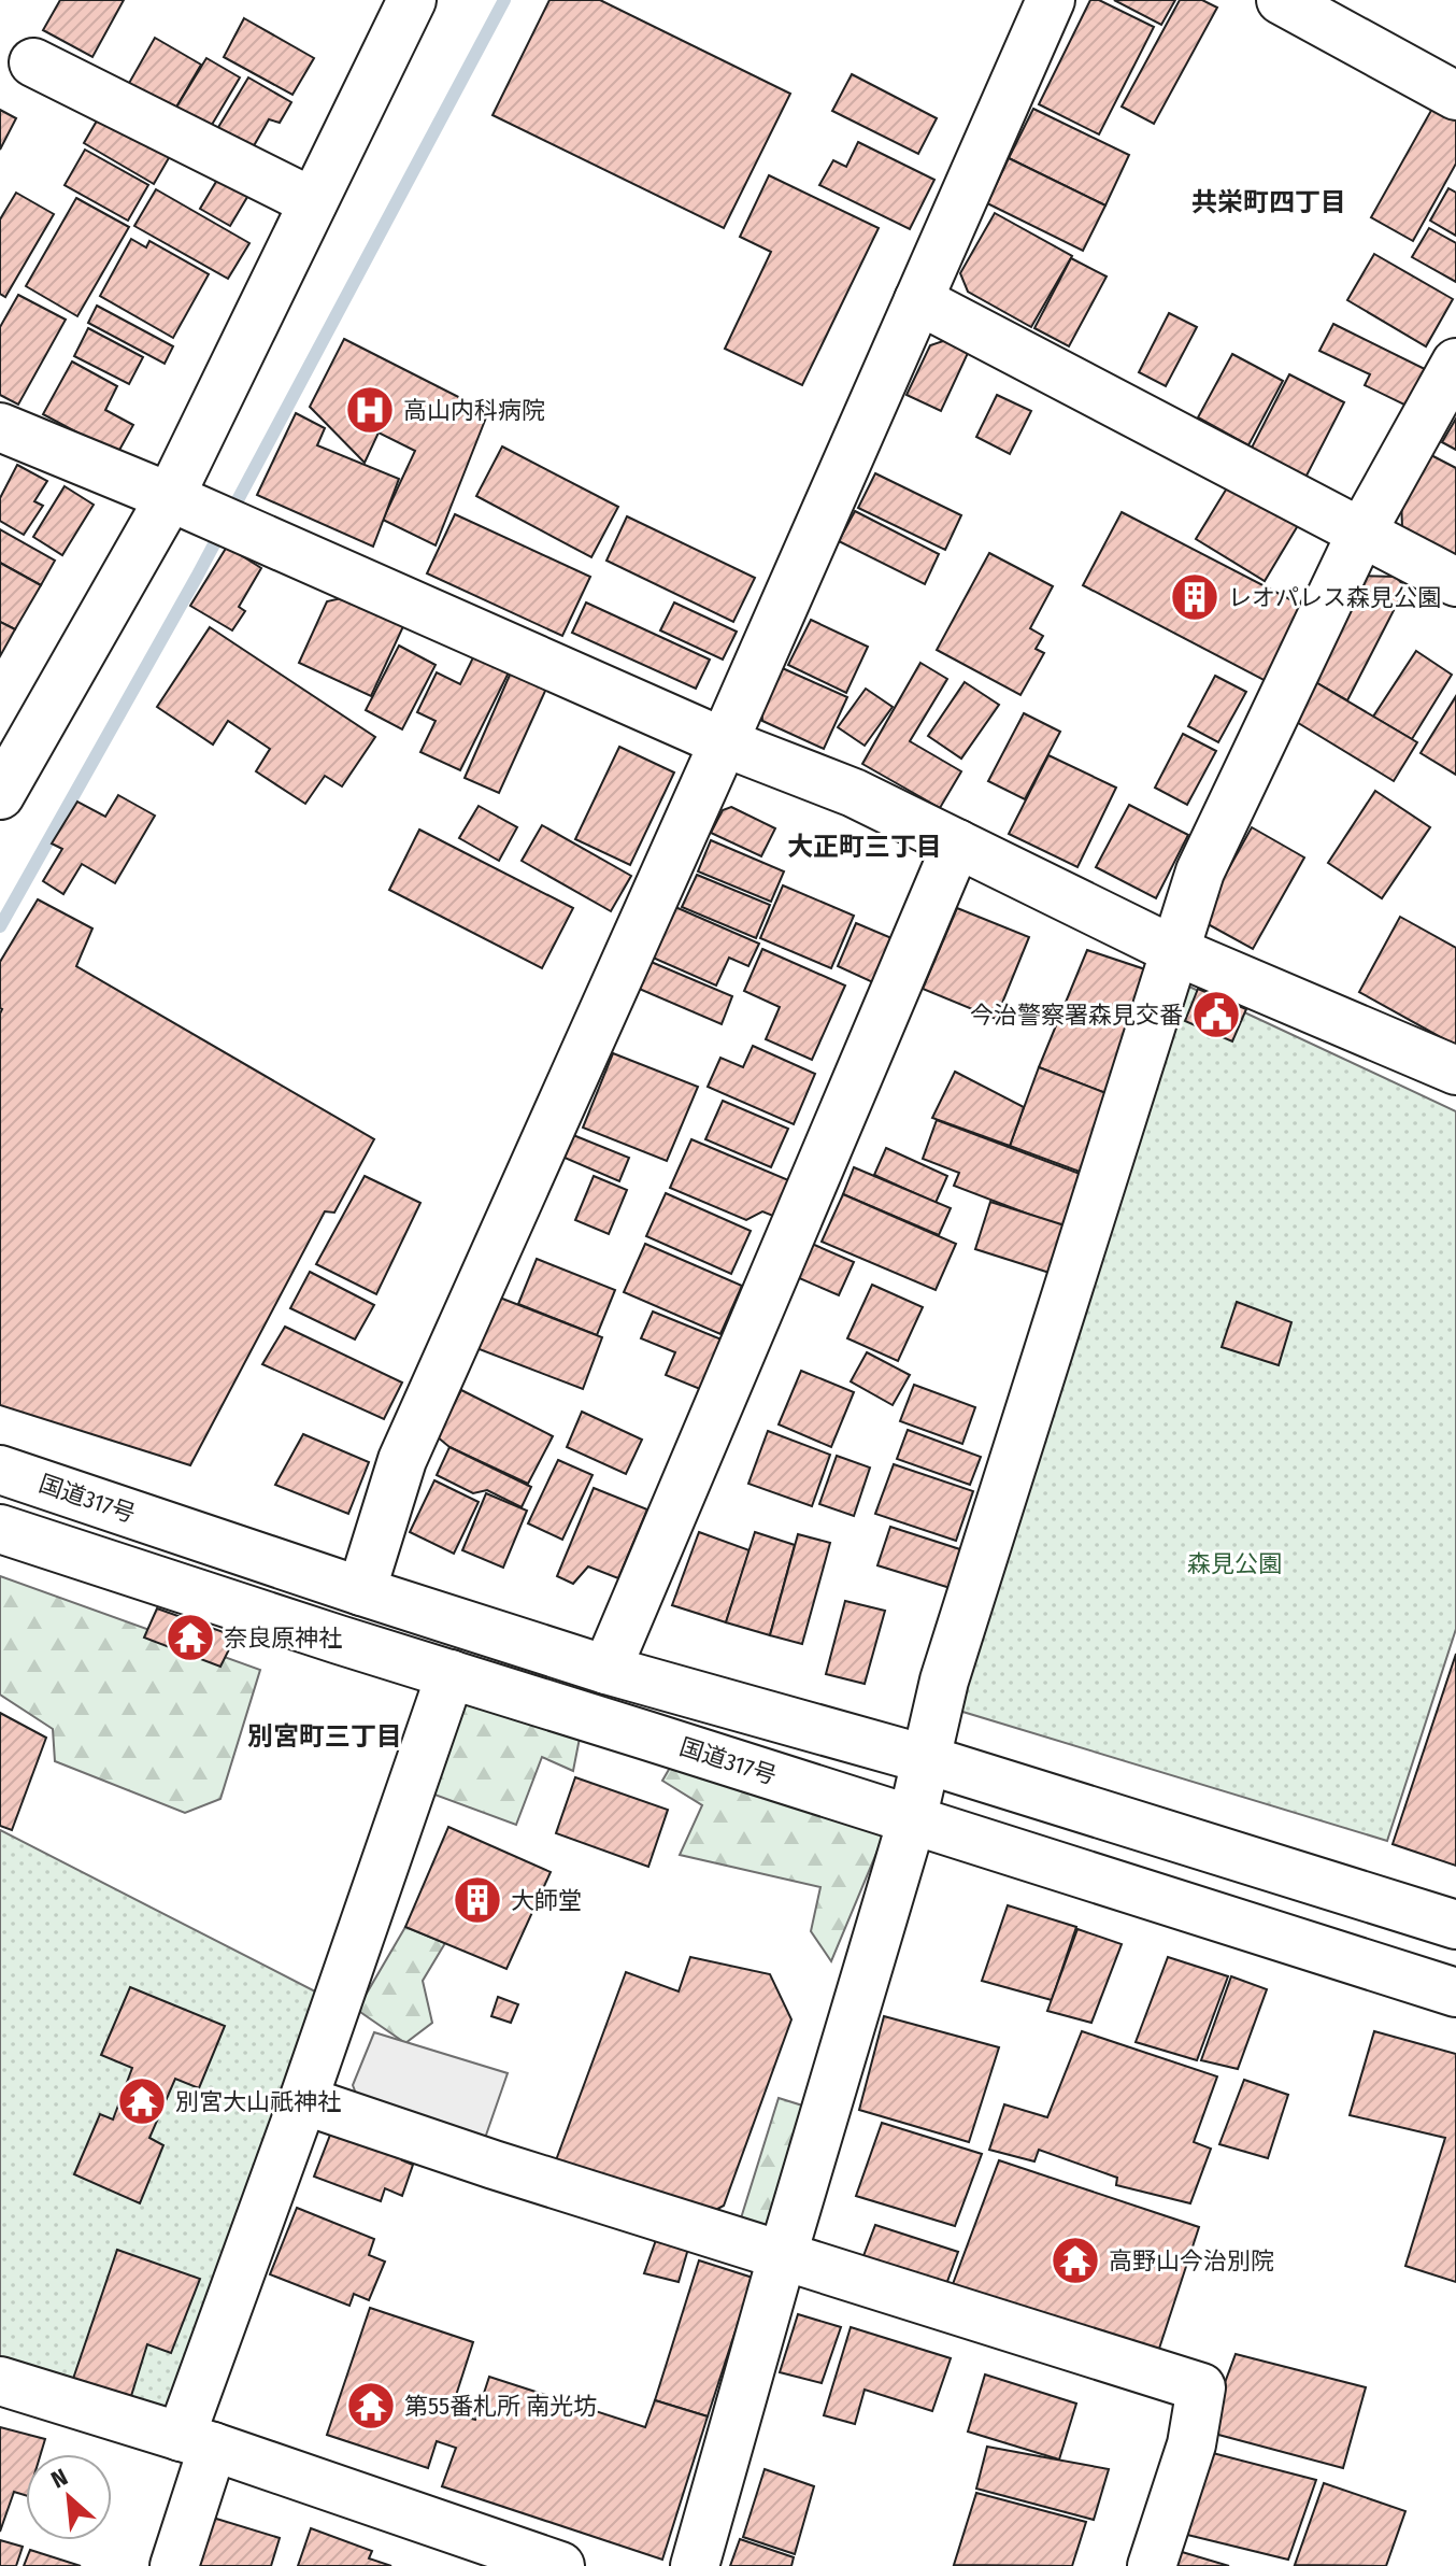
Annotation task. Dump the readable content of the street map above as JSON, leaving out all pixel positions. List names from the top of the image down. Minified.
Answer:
{"streets":{"main road":["国道317号"]},"districts":["共栄町四丁目","大正町三丁目","別宮町三丁目"],"parks":["森見公園"],"places":{"hospital":["高山内科病院"],"building":["レオパレス森見公園","大師堂"],"public building":["今治警察署森見交番"],"temple":["奈良原神社","別宮大山祇神社","高野山今治別院","第55番札所 南光坊"]},"north":"top left"}
